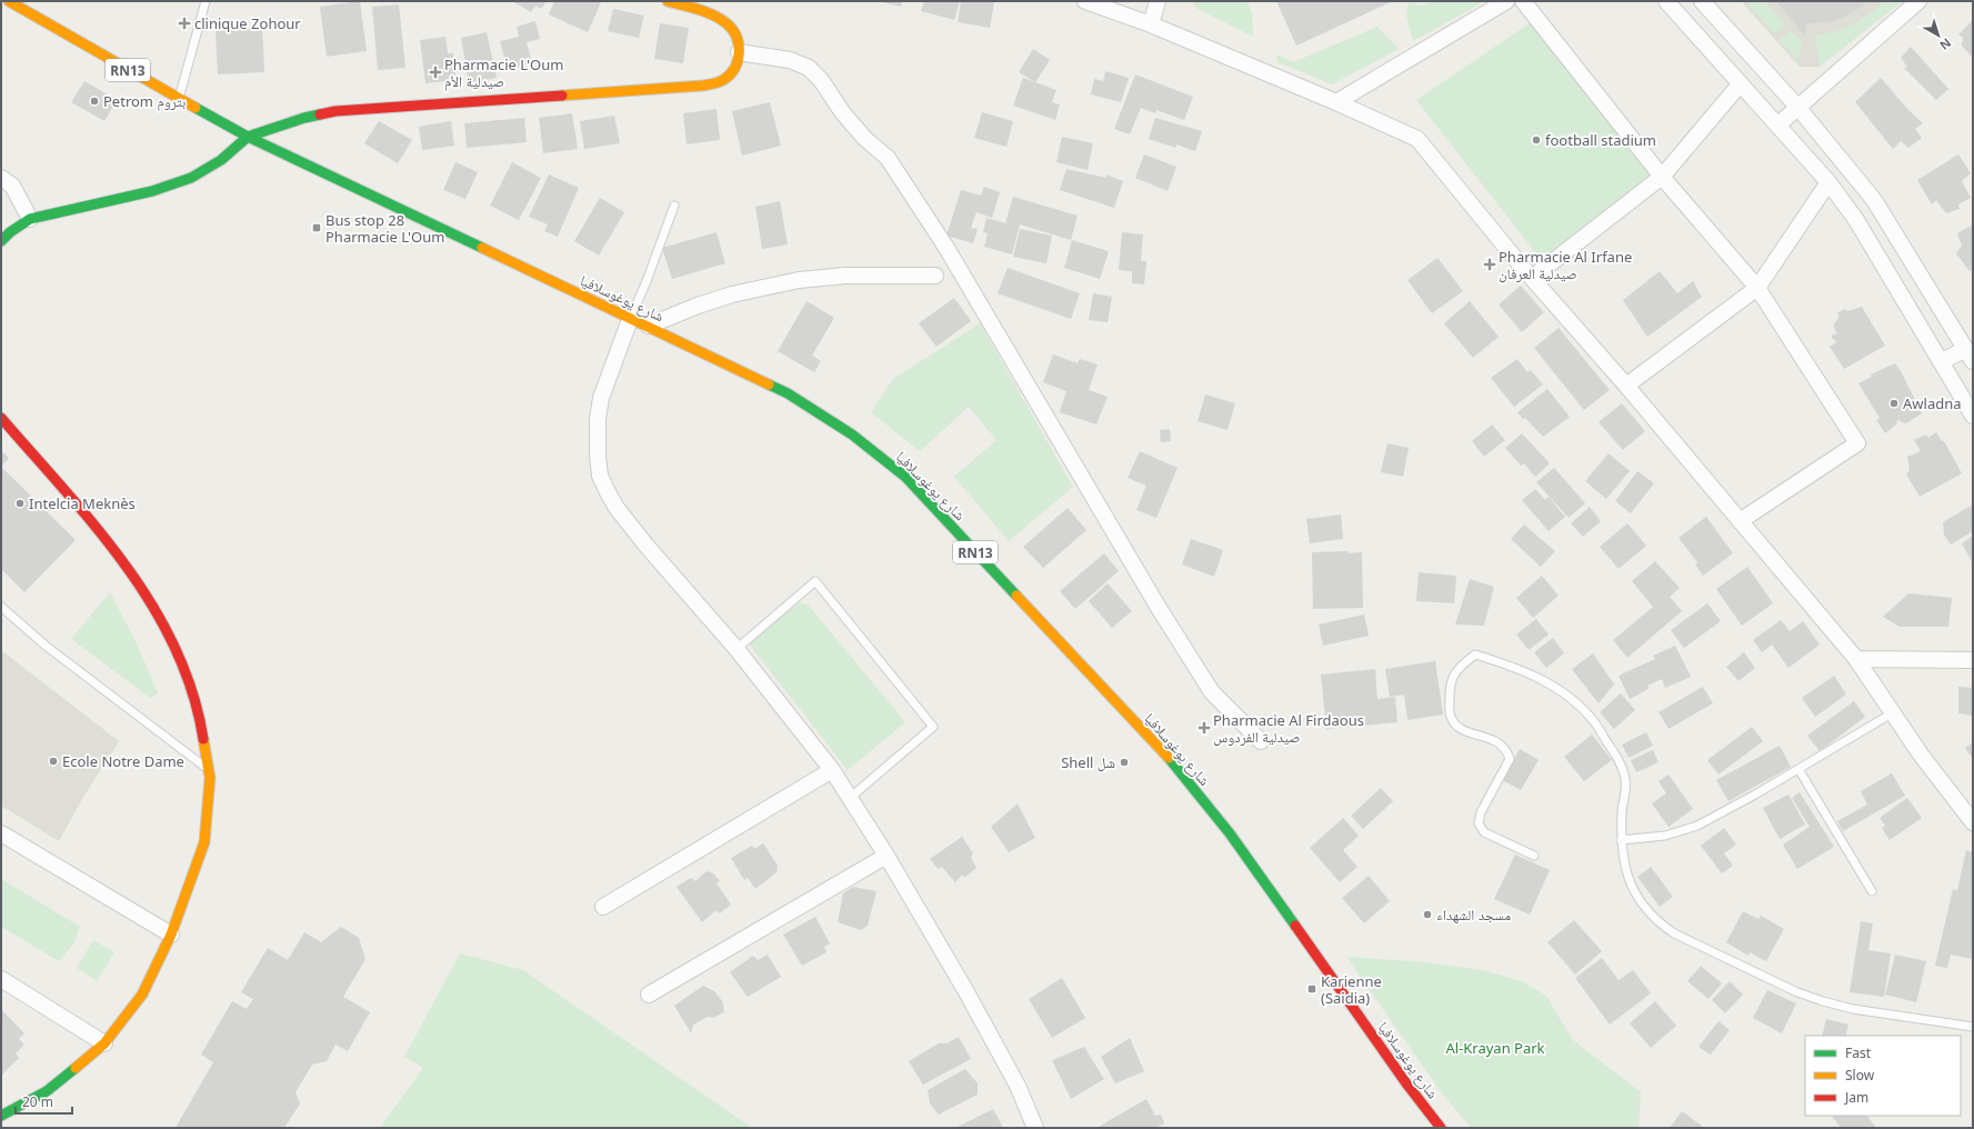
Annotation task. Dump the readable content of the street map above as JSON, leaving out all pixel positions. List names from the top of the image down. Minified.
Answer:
{"streets":{"main road":["RN13","شارع يوغوسلافيا"]},"crossings":[["RN13","شارع يوغوسلافيا"]],"parks":["Al-Krayan Park"],"places":{"health":["clinique Zohour","Pharmacie L'Oum صيدلية الأم","Pharmacie Al Irfane صيدلية العرفان","Pharmacie Al Firdaous صيدلية الفردوس"],"other":["Petrom بتروم","football stadium","Awladna","Intelcia Meknès","Ecole Notre Dame","Shell شل","مسجد الشهداء"],"transit":["Bus stop 28 Pharmacie L'Oum","Karienne (Saidia)"]},"legend":["Fast","Slow","Jam"],"scale_bar":"20 m","north":"bottom right"}
